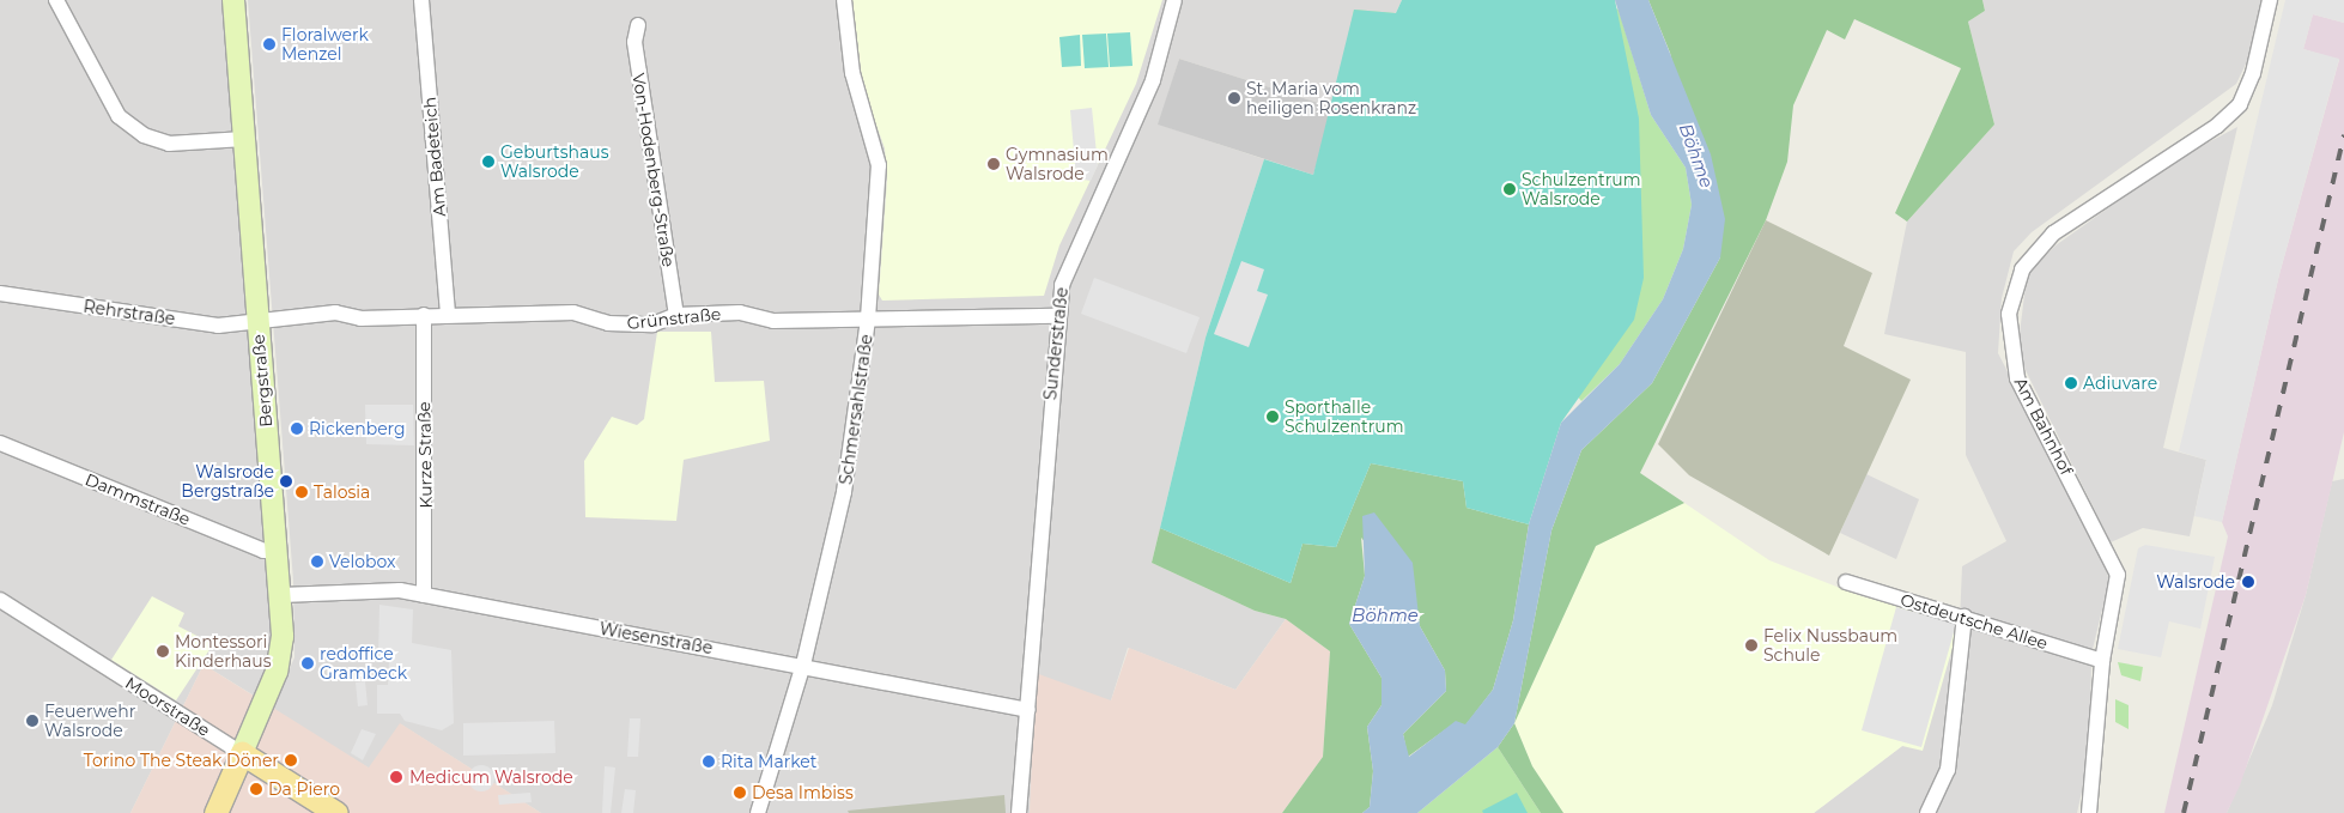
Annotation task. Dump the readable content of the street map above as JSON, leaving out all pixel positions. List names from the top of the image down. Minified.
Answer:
{"streets":{"main road":["Bergstraße","Moorstraße"],"street":["Am Badeteich","Von-Hodenberg-Straße","Rehrstraße","Grünstraße","Sunderstraße","Schmersahlstraße","Am Bahnhof","Kurze Straße","Dammstraße","Ostdeutsche Allee","Wiesenstraße"]},"crossings":[["Am Badeteich","Grünstraße"],["Von-Hodenberg-Straße","Grünstraße"],["Rehrstraße","Grünstraße"],["Rehrstraße","Bergstraße"],["Grünstraße","Sunderstraße"],["Grünstraße","Bergstraße"],["Grünstraße","Schmersahlstraße"],["Grünstraße","Kurze Straße"],["Sunderstraße","Wiesenstraße"],["Bergstraße","Dammstraße"],["Bergstraße","Wiesenstraße"],["Bergstraße","Moorstraße"],["Schmersahlstraße","Wiesenstraße"],["Am Bahnhof","Ostdeutsche Allee"],["Kurze Straße","Wiesenstraße"]],"water":["Böhme"],"places":["Floralwerk Menzel","St. Maria vom heiligen Rosenkranz","Geburtshaus Walsrode","Gymnasium Walsrode","Schulzentrum Walsrode","Adiuvare","Sporthalle Schulzentrum","Rickenberg","Walsrode Bergstraße","Talosia","Velobox","Walsrode","Felix Nussbaum Schule","Montessori Kinderhaus","redoffice Grambeck","Feuerwehr Walsrode","Torino The Steak Döner","Rita Market","Medicum Walsrode","Da Piero","Desa Imbiss"]}
